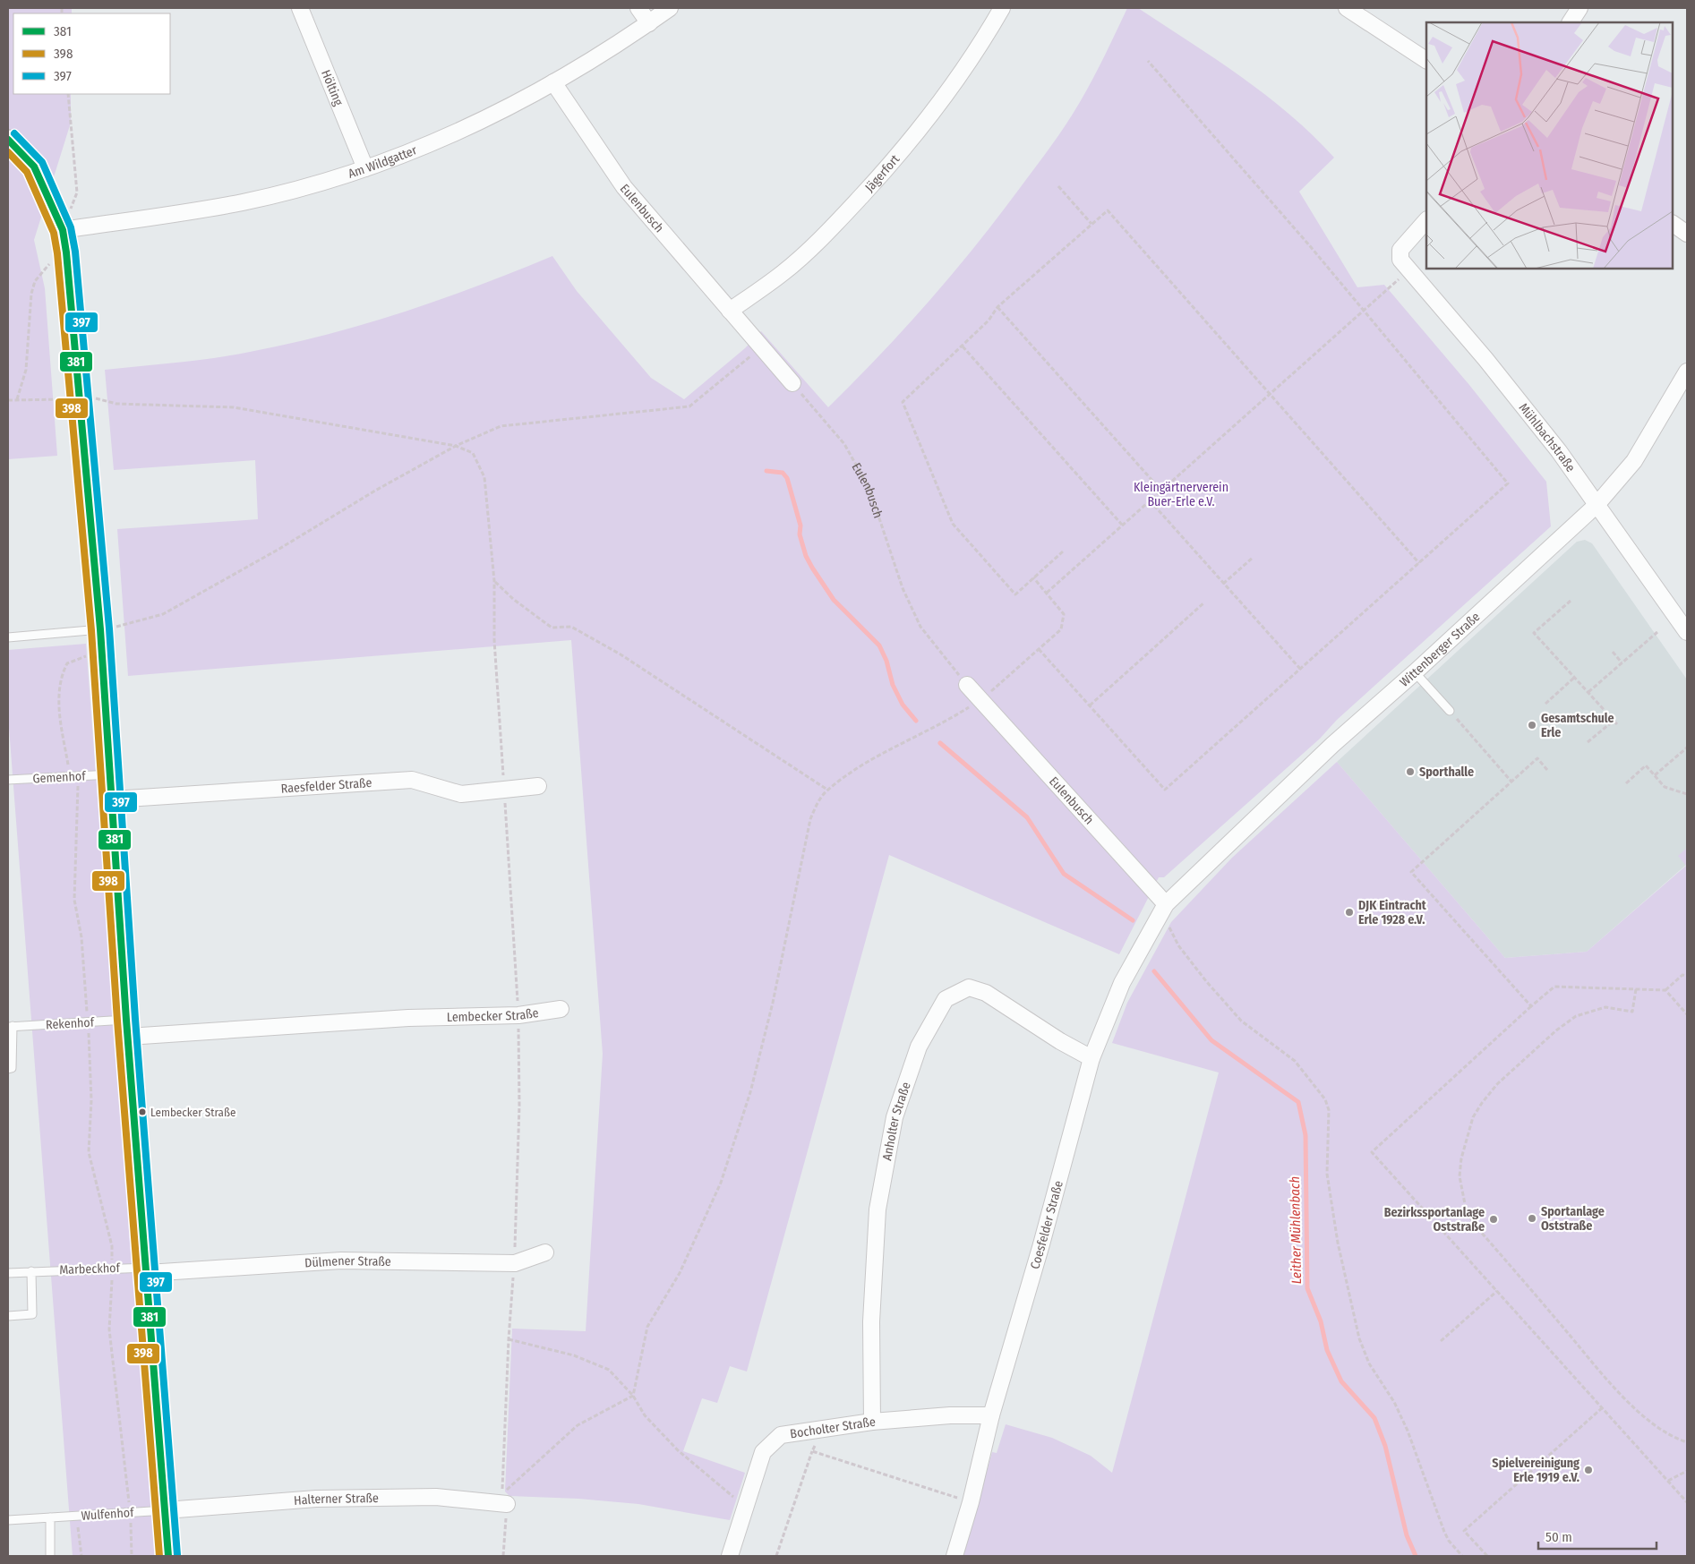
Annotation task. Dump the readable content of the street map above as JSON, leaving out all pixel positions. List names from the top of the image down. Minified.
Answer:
{"streets":{"street":["Hölting","Am Wildgatter","Jägerfort","Eulenbusch","Mühlbachstraße","Wittenberger Straße","Raesfelder Straße","Lembecker Straße","Anholter Straße","Coesfelder Straße","Dülmener Straße","Bocholter Straße","Halterner Straße"],"lane":["Gemenhof","Rekenhof","Marbeckhof","Wulfenhof"]},"crossings":[["Hölting","Am Wildgatter"],["Am Wildgatter","Eulenbusch"],["Jägerfort","Eulenbusch"],["Eulenbusch","Wittenberger Straße"],["Eulenbusch","Coesfelder Straße"],["Mühlbachstraße","Wittenberger Straße"],["Wittenberger Straße","Coesfelder Straße"],["Lembecker Straße","Rekenhof"],["Anholter Straße","Coesfelder Straße"],["Anholter Straße","Bocholter Straße"],["Coesfelder Straße","Bocholter Straße"],["Dülmener Straße","Marbeckhof"],["Halterner Straße","Wulfenhof"]],"water":["Leither Mühlenbach"],"parks":["Kleingärtnerverein Buer-Erle e.V."],"places":["Gesamtschule Erle","Sporthalle","DJK Eintracht Erle 1928 e.V.","Lembecker Straße","Sportanlage Oststraße","Bezirkssportanlage Oststraße","Spielvereinigung Erle 1919 e.V."],"lines":["transit line 397","transit line 381","transit line 398"],"legend":["381","398","397"],"scale_bar":"50 m"}
